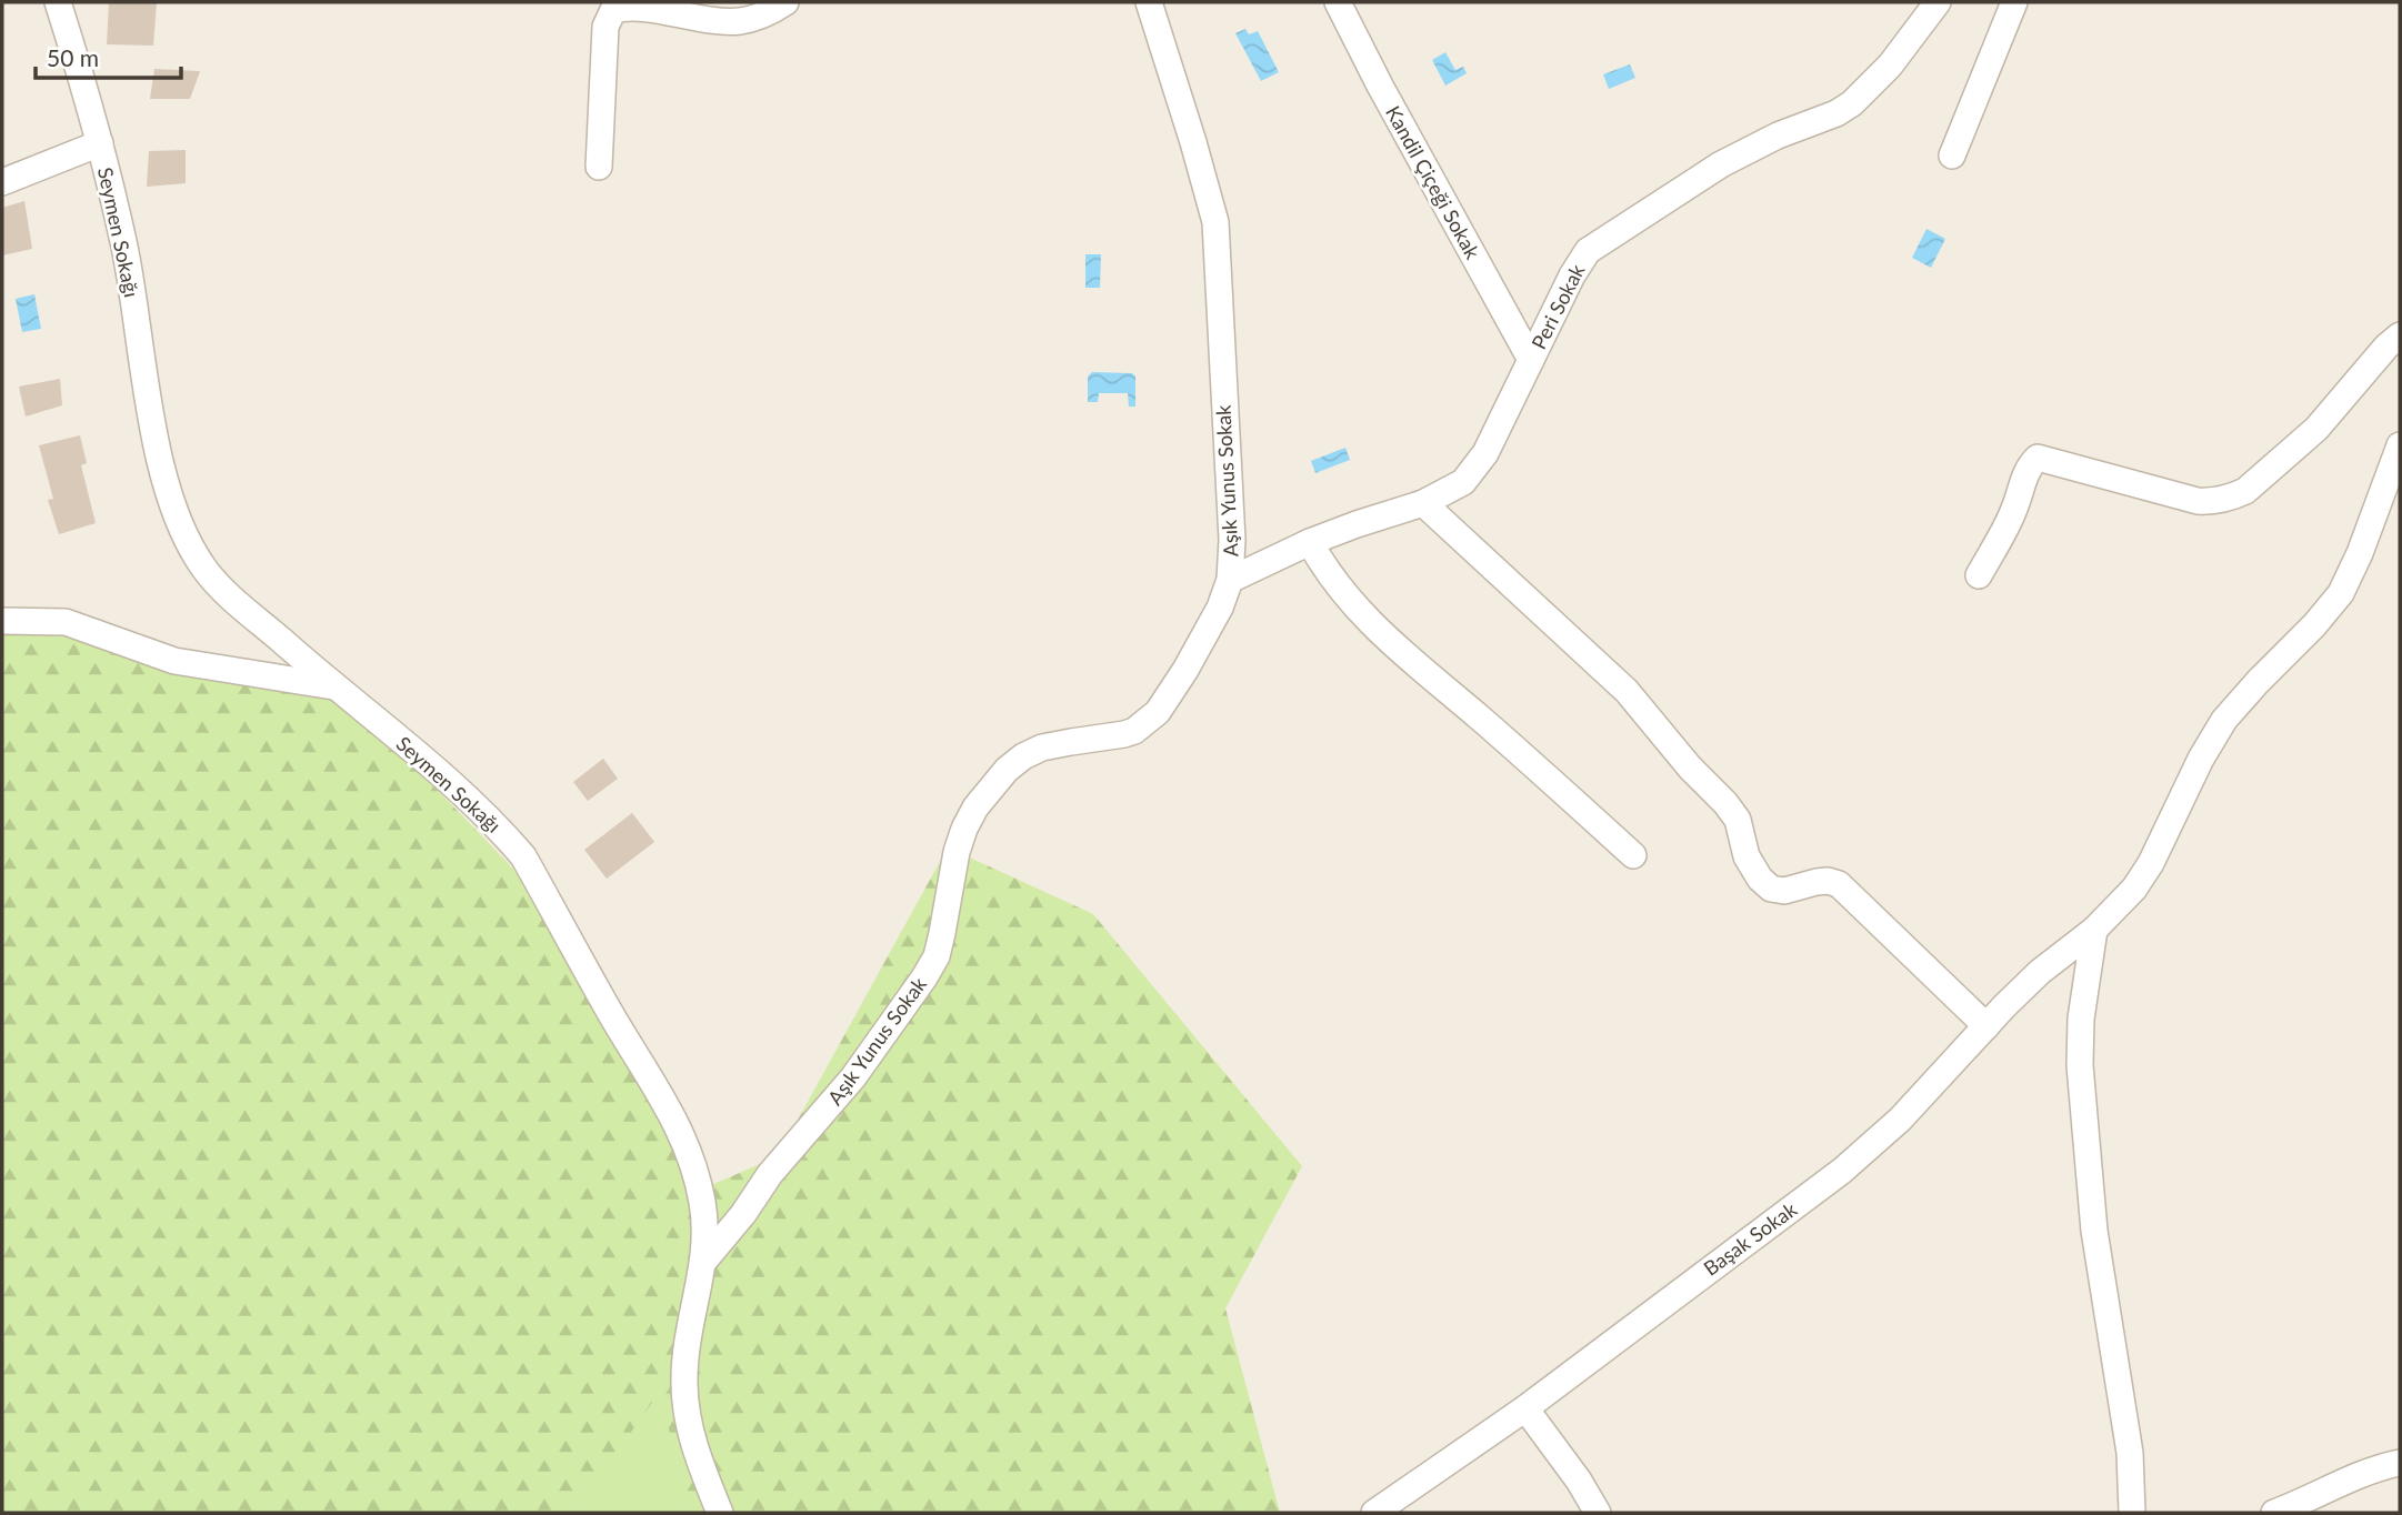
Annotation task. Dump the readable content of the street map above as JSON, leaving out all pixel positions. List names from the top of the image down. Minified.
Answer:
{"streets":{"street":["Kandil Çiçeği Sokak","Seymen Sokağı","Peri Sokak","Aşık Yunus Sokak","Başak Sokak"]},"crossings":[["Kandil Çiçeği Sokak","Peri Sokak"],["Seymen Sokağı","Aşık Yunus Sokak"],["Peri Sokak","Aşık Yunus Sokak"]],"scale_bar":"50 m"}
